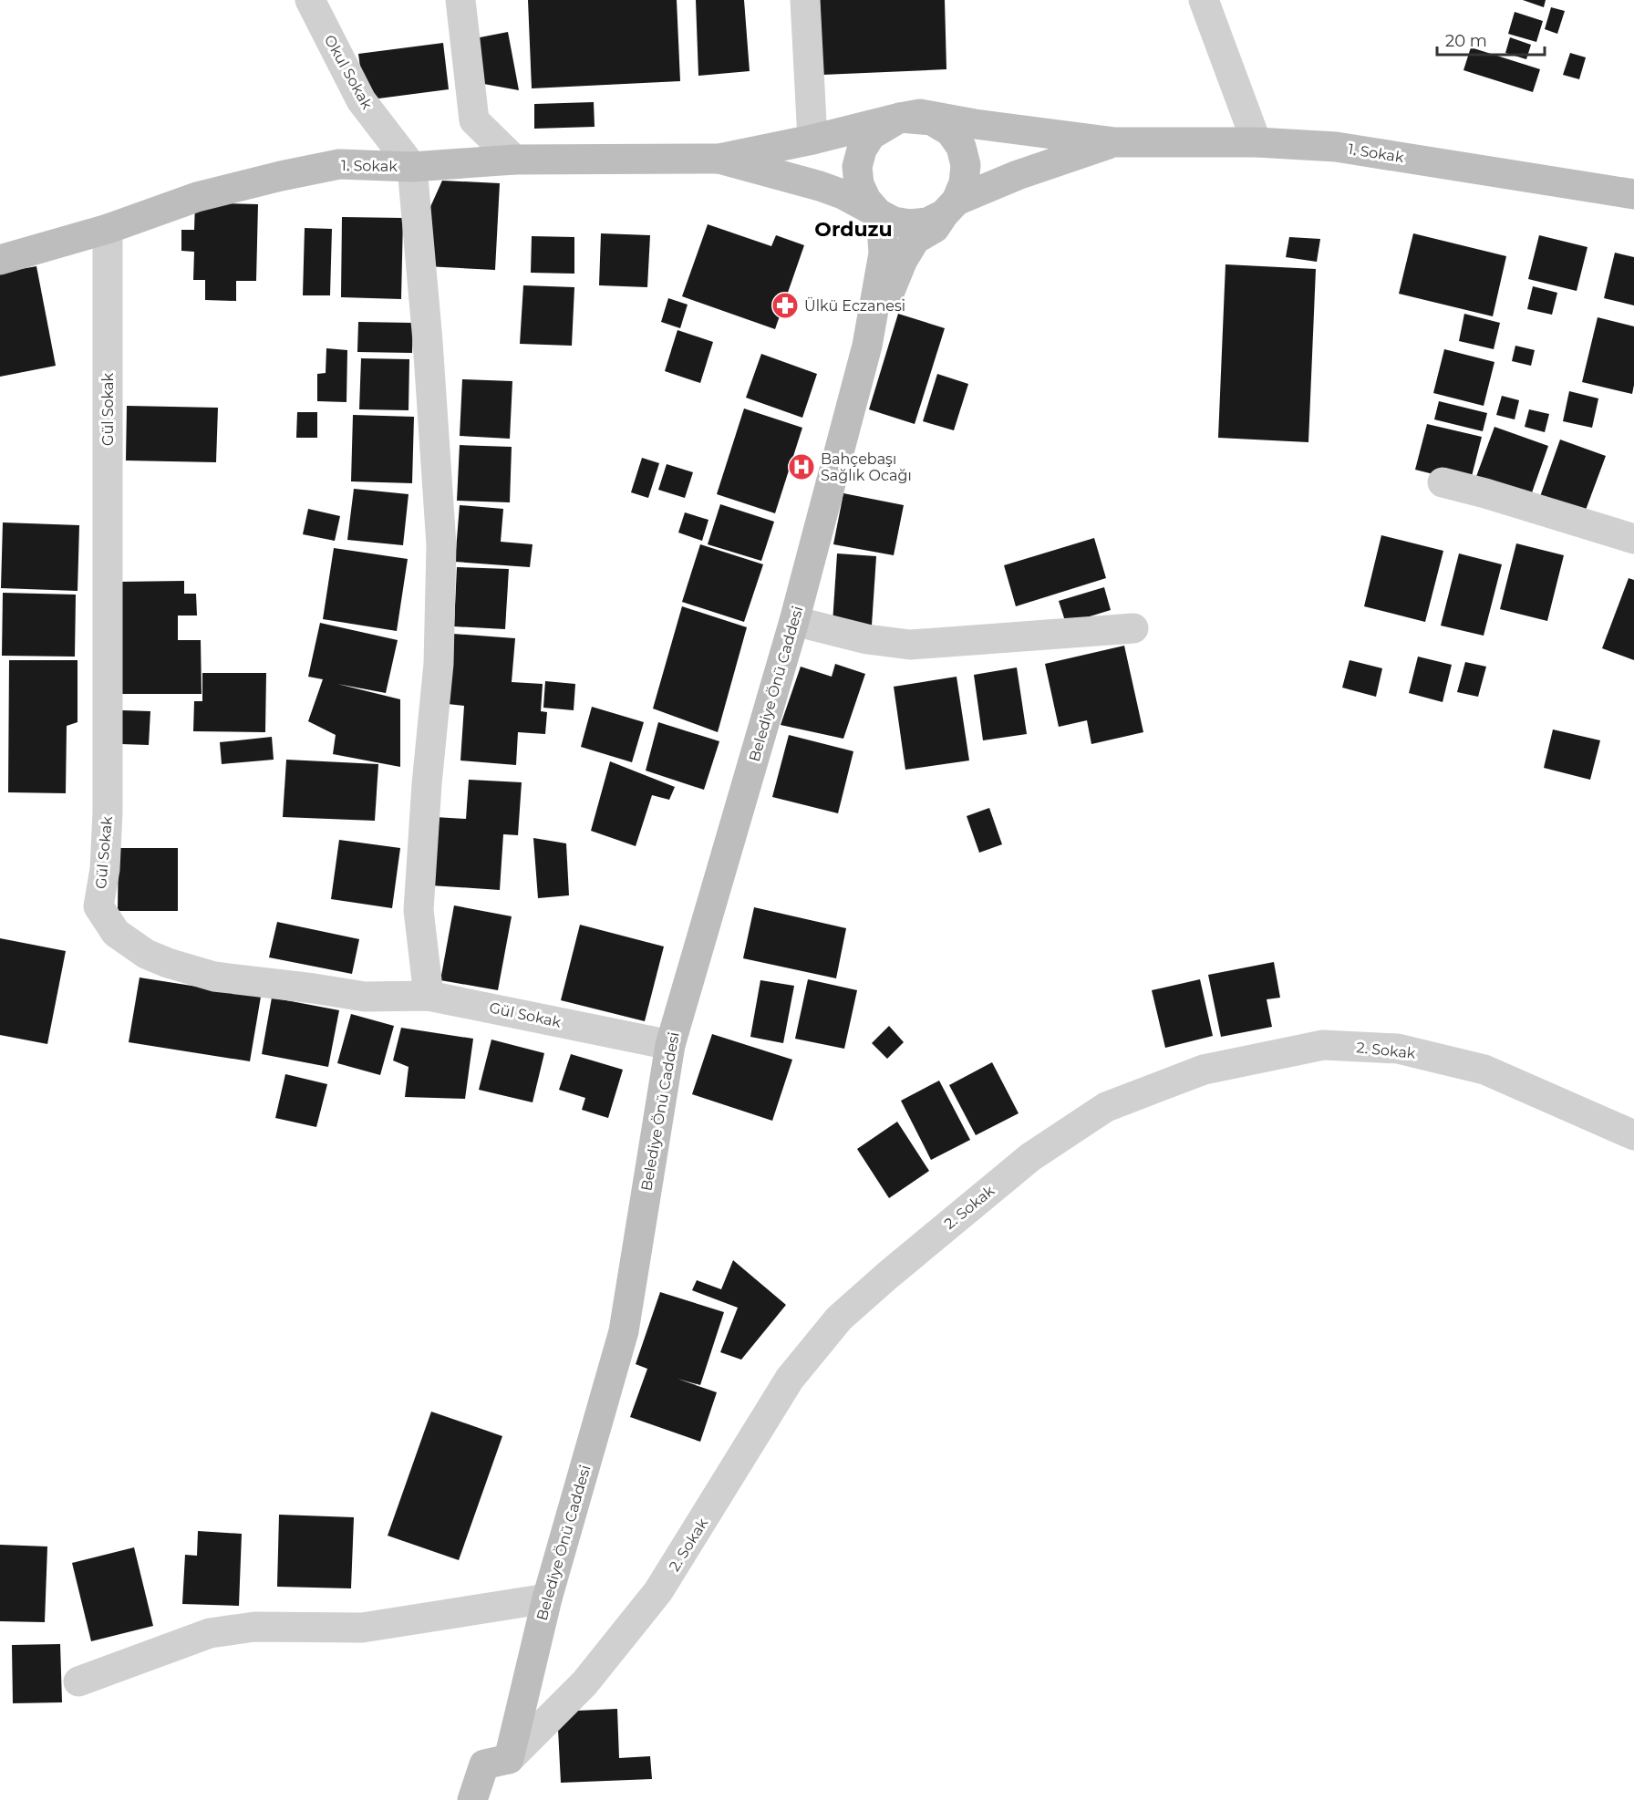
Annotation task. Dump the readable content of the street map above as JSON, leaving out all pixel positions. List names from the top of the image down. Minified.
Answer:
{"streets":{"street":["Okul Sokak","1. Sokak","Gül Sokak","Belediye Önü Caddesi","2. Sokak"]},"crossings":[["Okul Sokak","1. Sokak"],["1. Sokak","Gül Sokak"],["Gül Sokak","Belediye Önü Caddesi"],["Belediye Önü Caddesi","2. Sokak"]],"districts":["Orduzu"],"places":{"pharmacy":["Ülkü Eczanesi"],"hospital":["Bahçebaşı Sağlık Ocağı"]},"scale_bar":"20 m"}
